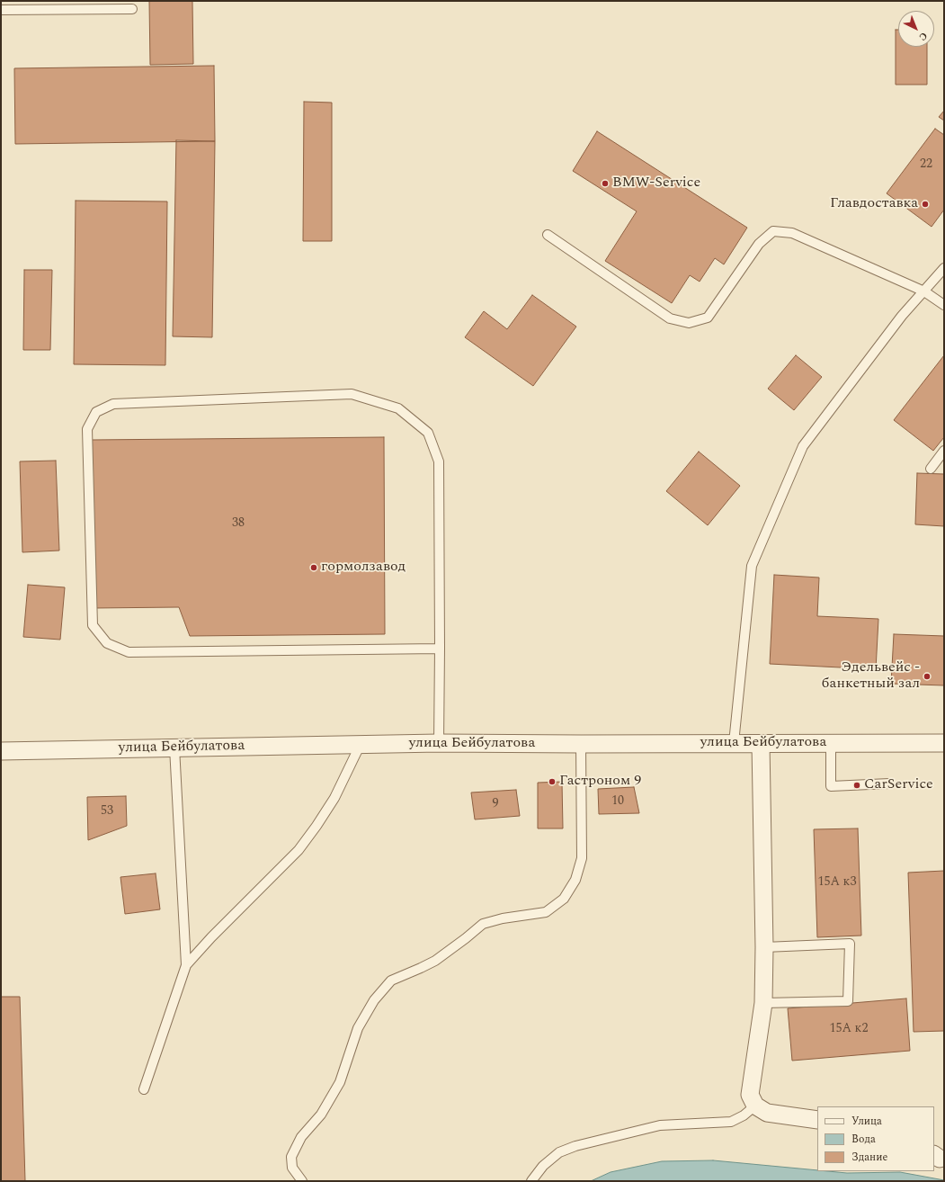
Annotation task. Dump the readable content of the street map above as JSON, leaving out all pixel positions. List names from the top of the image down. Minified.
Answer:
{"streets":{"street":["улица Бейбулатова"]},"places":["BMW-Service","Главдоставка","гормолзавод","Эдельвейс - банкетный зал","Гастроном 9","CarService"],"house_numbers":["22","38","10","9","53","15А к3","15А к2"],"legend":["Улица","Вода","Здание"],"north":"bottom right"}
